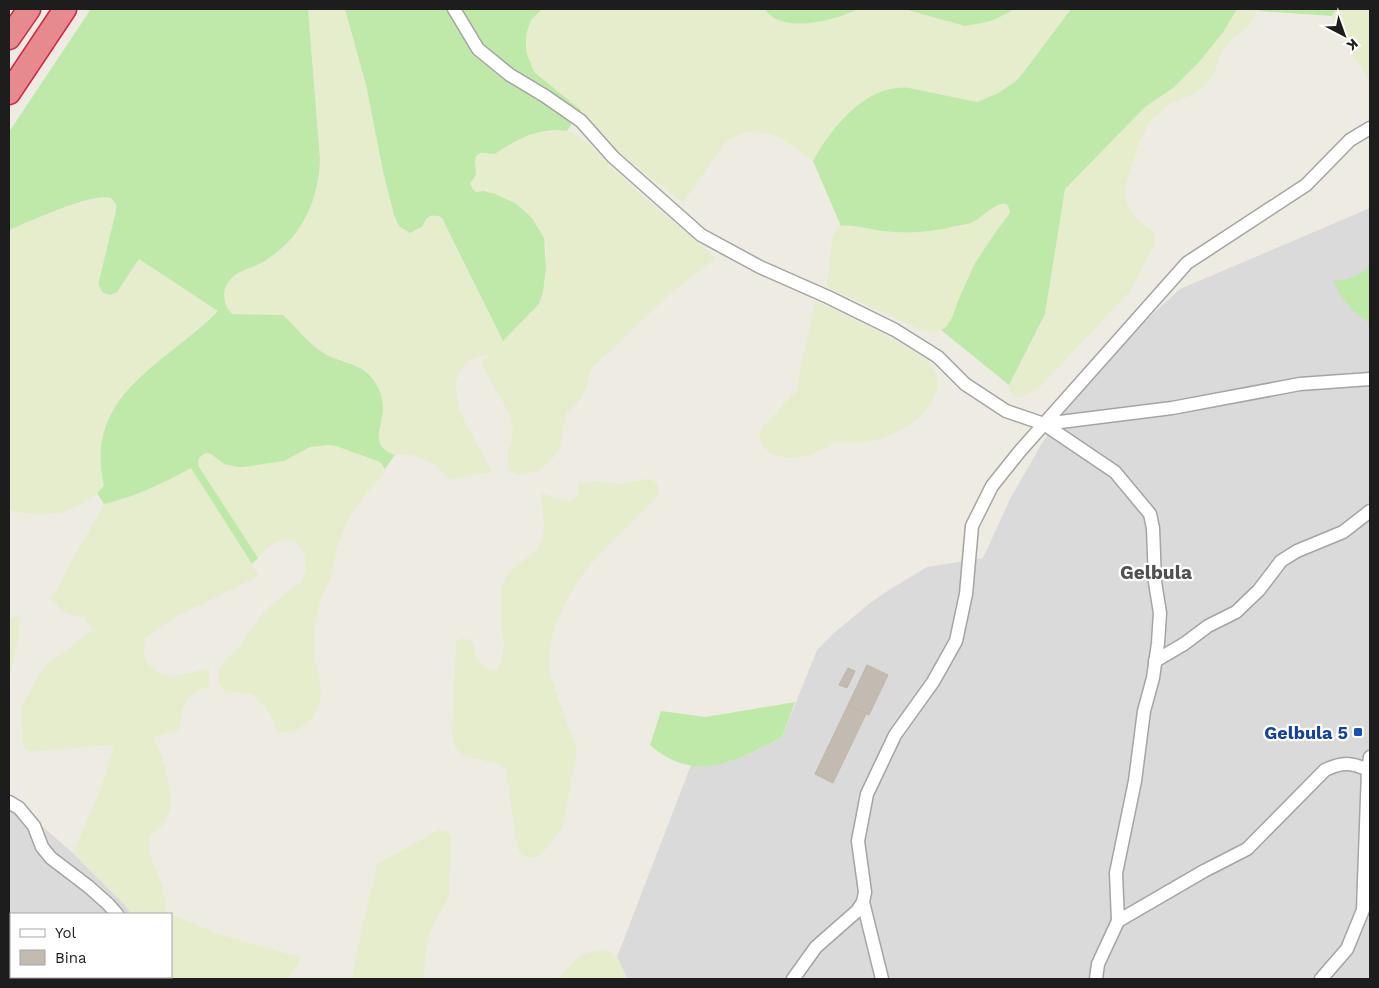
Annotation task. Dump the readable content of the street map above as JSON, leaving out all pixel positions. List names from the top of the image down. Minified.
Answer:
{"districts":["Gelbula"],"places":{"transit":["Gelbula 5"]},"legend":["Yol","Bina"],"north":"bottom right"}
